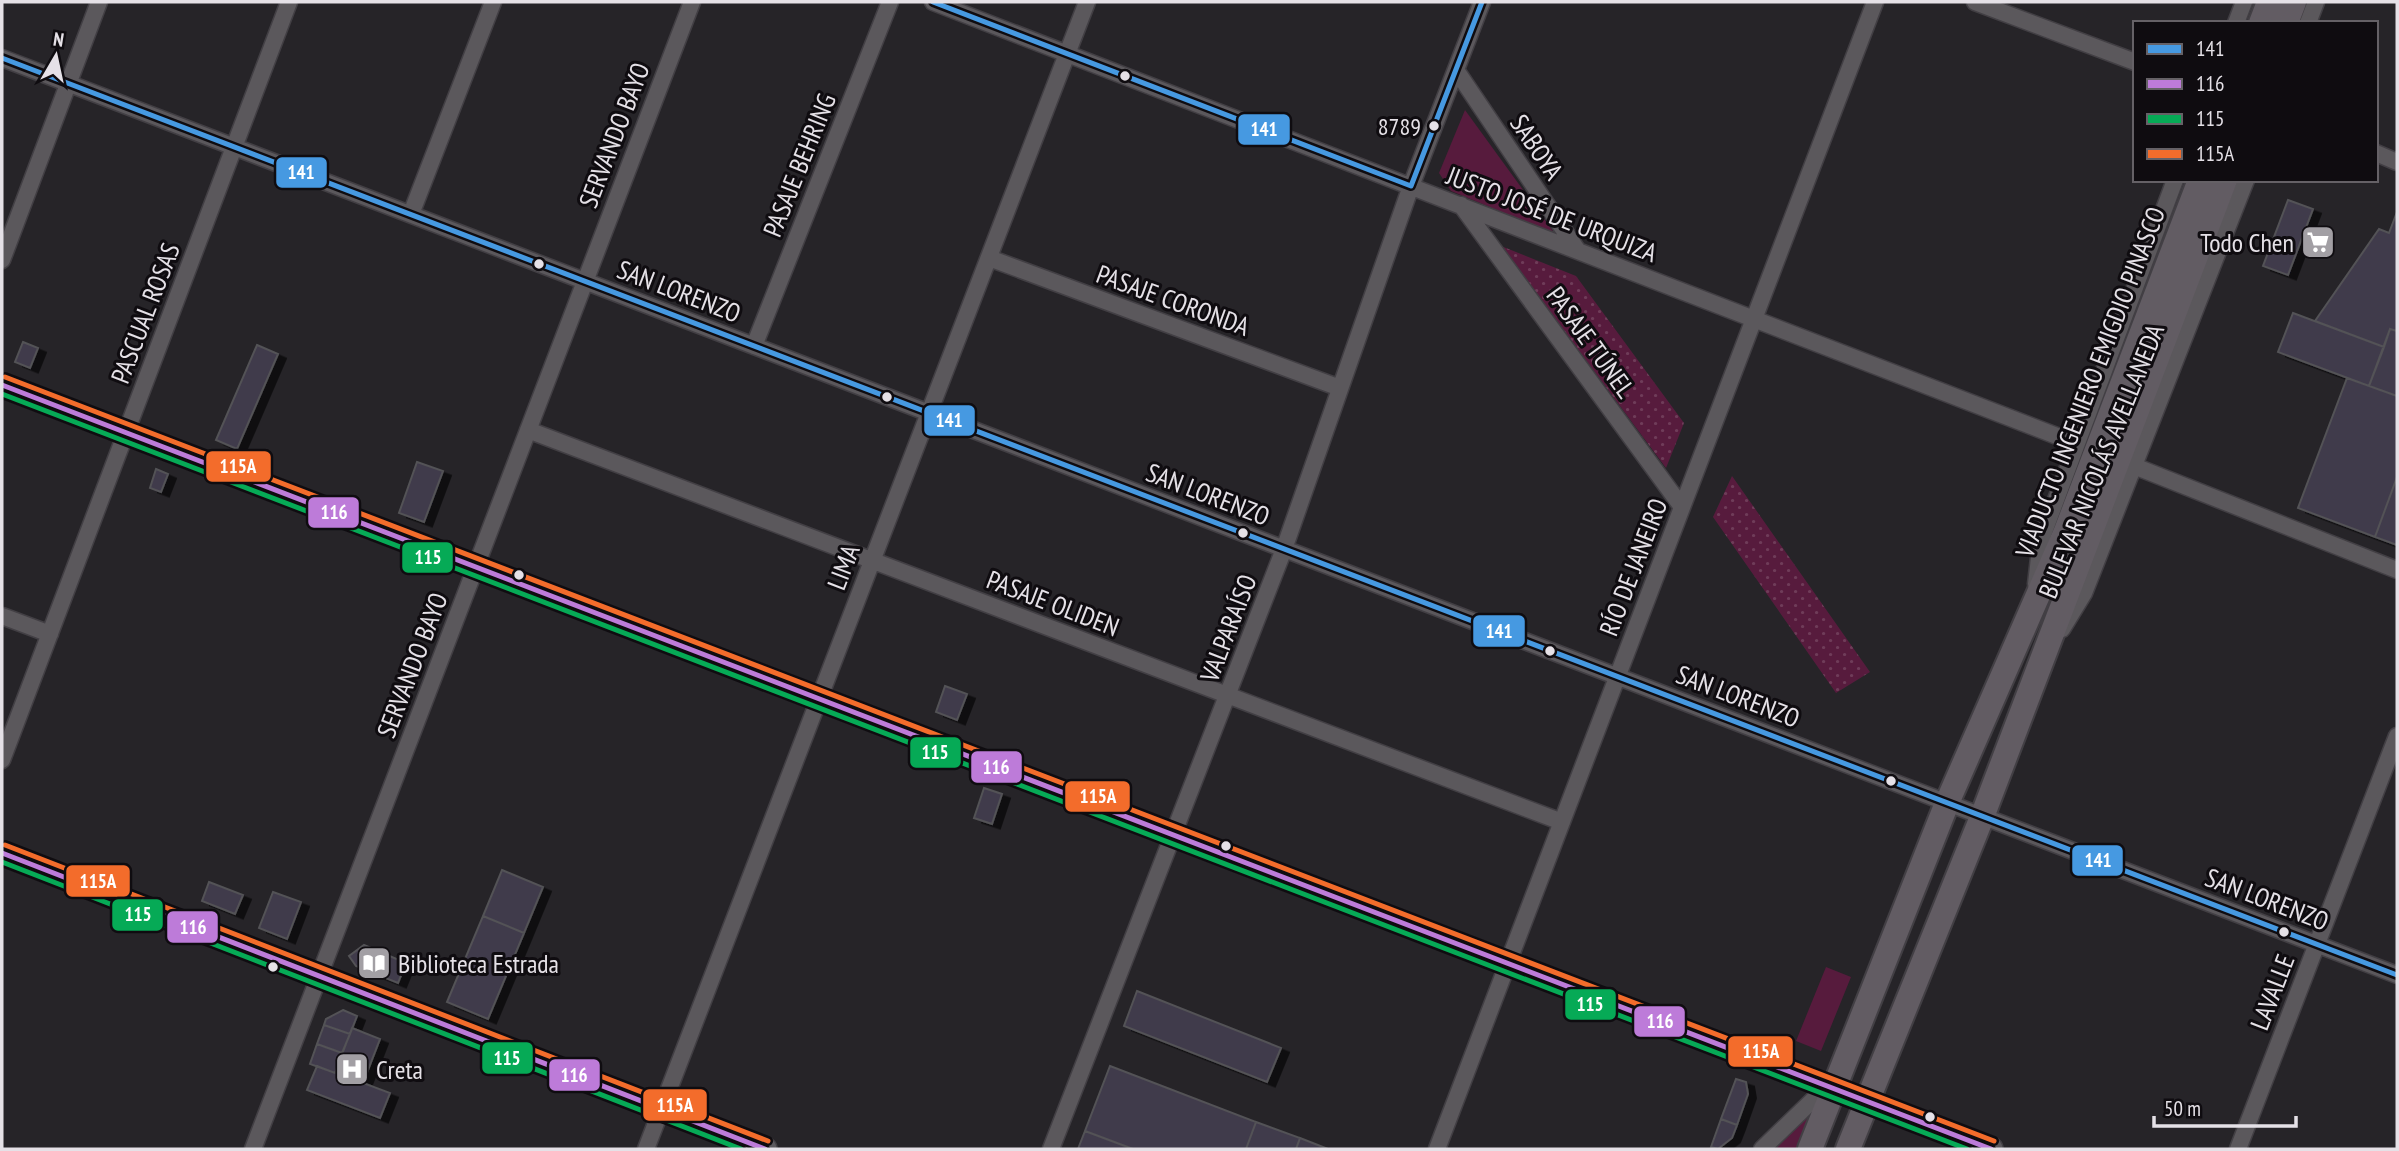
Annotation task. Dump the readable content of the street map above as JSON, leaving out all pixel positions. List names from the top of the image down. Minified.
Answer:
{"streets":{"main road":["VIADUCTO INGENIERO EMIGDIO PINASCO","BULEVAR NICOLÁS AVELLANEDA"],"street":["SERVANDO BAYO","SABOYA","PASAJE BEHRING","JUSTO JOSÉ DE URQUIZA","SAN LORENZO","PASAJE CORONDA","PASCUAL ROSAS","PASAJE TÚNEL","LIMA","RÍO DE JANEIRO","PASAJE OLIDEN","VALPARAÍSO","LAVALLE"]},"crossings":[["SERVANDO BAYO","SAN LORENZO"],["SERVANDO BAYO","PASAJE OLIDEN"],["SABOYA","JUSTO JOSÉ DE URQUIZA"],["SABOYA","VALPARAÍSO"],["PASAJE BEHRING","SAN LORENZO"],["JUSTO JOSÉ DE URQUIZA","PASAJE TÚNEL"],["JUSTO JOSÉ DE URQUIZA","BULEVAR NICOLÁS AVELLANEDA"],["JUSTO JOSÉ DE URQUIZA","LIMA"],["JUSTO JOSÉ DE URQUIZA","RÍO DE JANEIRO"],["JUSTO JOSÉ DE URQUIZA","VALPARAÍSO"],["SAN LORENZO","PASCUAL ROSAS"],["SAN LORENZO","BULEVAR NICOLÁS AVELLANEDA"],["SAN LORENZO","LIMA"],["SAN LORENZO","RÍO DE JANEIRO"],["SAN LORENZO","VALPARAÍSO"],["SAN LORENZO","LAVALLE"],["PASAJE CORONDA","LIMA"],["PASAJE CORONDA","VALPARAÍSO"],["PASAJE TÚNEL","RÍO DE JANEIRO"],["VIADUCTO INGENIERO EMIGDIO PINASCO","BULEVAR NICOLÁS AVELLANEDA"],["LIMA","PASAJE OLIDEN"],["RÍO DE JANEIRO","PASAJE OLIDEN"],["PASAJE OLIDEN","VALPARAÍSO"]],"places":{"other":["8789"],"supermarket":["Todo Chen"],"library":["Biblioteca Estrada"],"hospital":["Creta"]},"lines":["transit line 141","transit line 115A","transit line 116","transit line 115"],"legend":["141","116","115","115A"],"scale_bar":"50 m","north":"top"}
